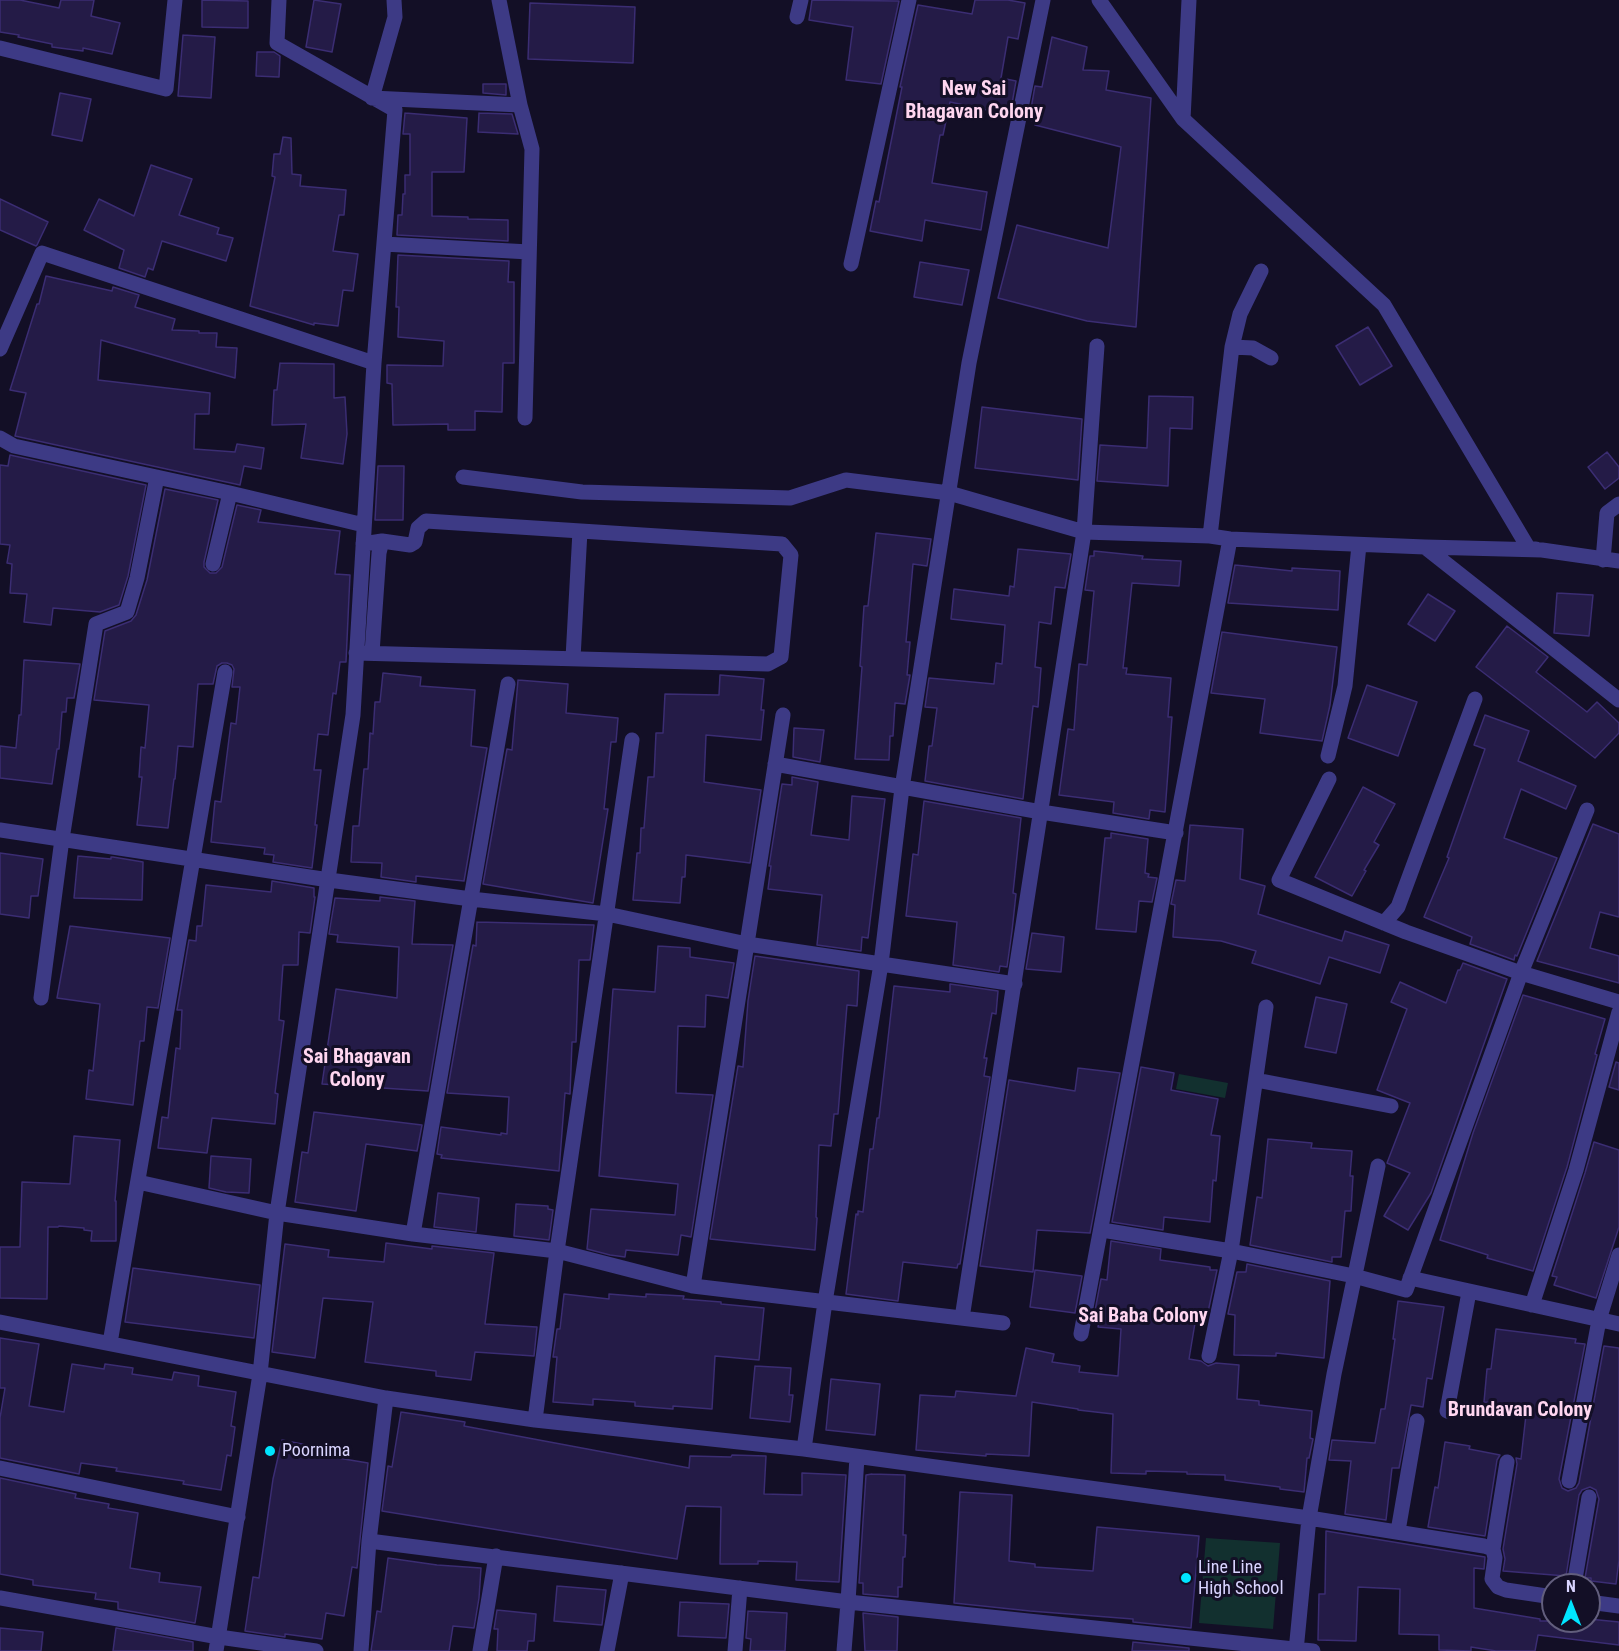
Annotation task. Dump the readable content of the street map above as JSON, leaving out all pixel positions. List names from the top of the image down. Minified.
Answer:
{"districts":["New Sai Bhagavan Colony","Sai Bhagavan Colony","Sai Baba Colony","Brundavan Colony"],"places":["Poornima","Line Line High School"],"north":"top"}
